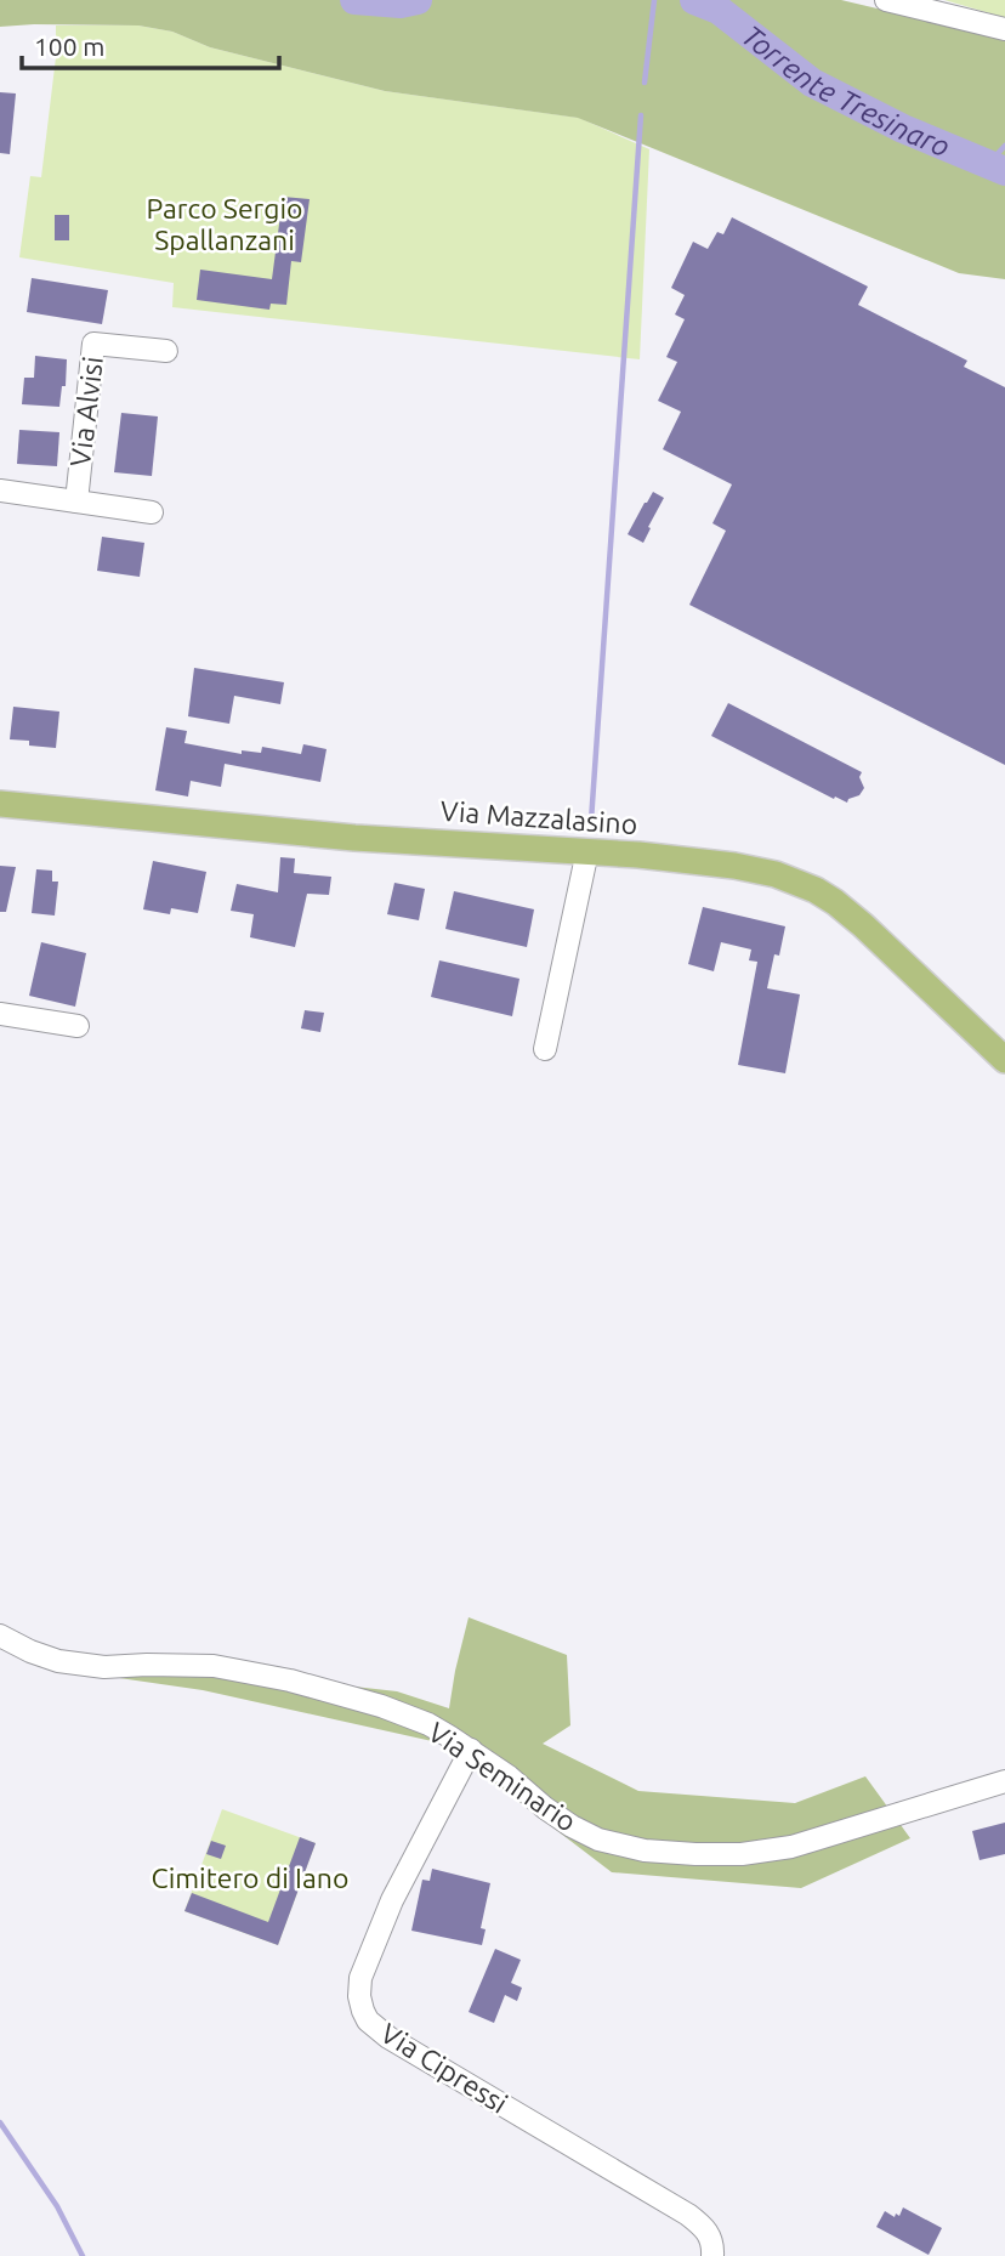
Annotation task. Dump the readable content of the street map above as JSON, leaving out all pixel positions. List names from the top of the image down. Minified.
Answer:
{"streets":{"main road":["Via Mazzalasino"],"street":["Via Alvisi","Via Seminario","Via Cipressi"]},"crossings":[["Via Seminario","Via Cipressi"]],"water":["Torrente Tresinaro"],"parks":["Parco Sergio Spallanzani","Cimitero di Iano"],"scale_bar":"100 m"}
